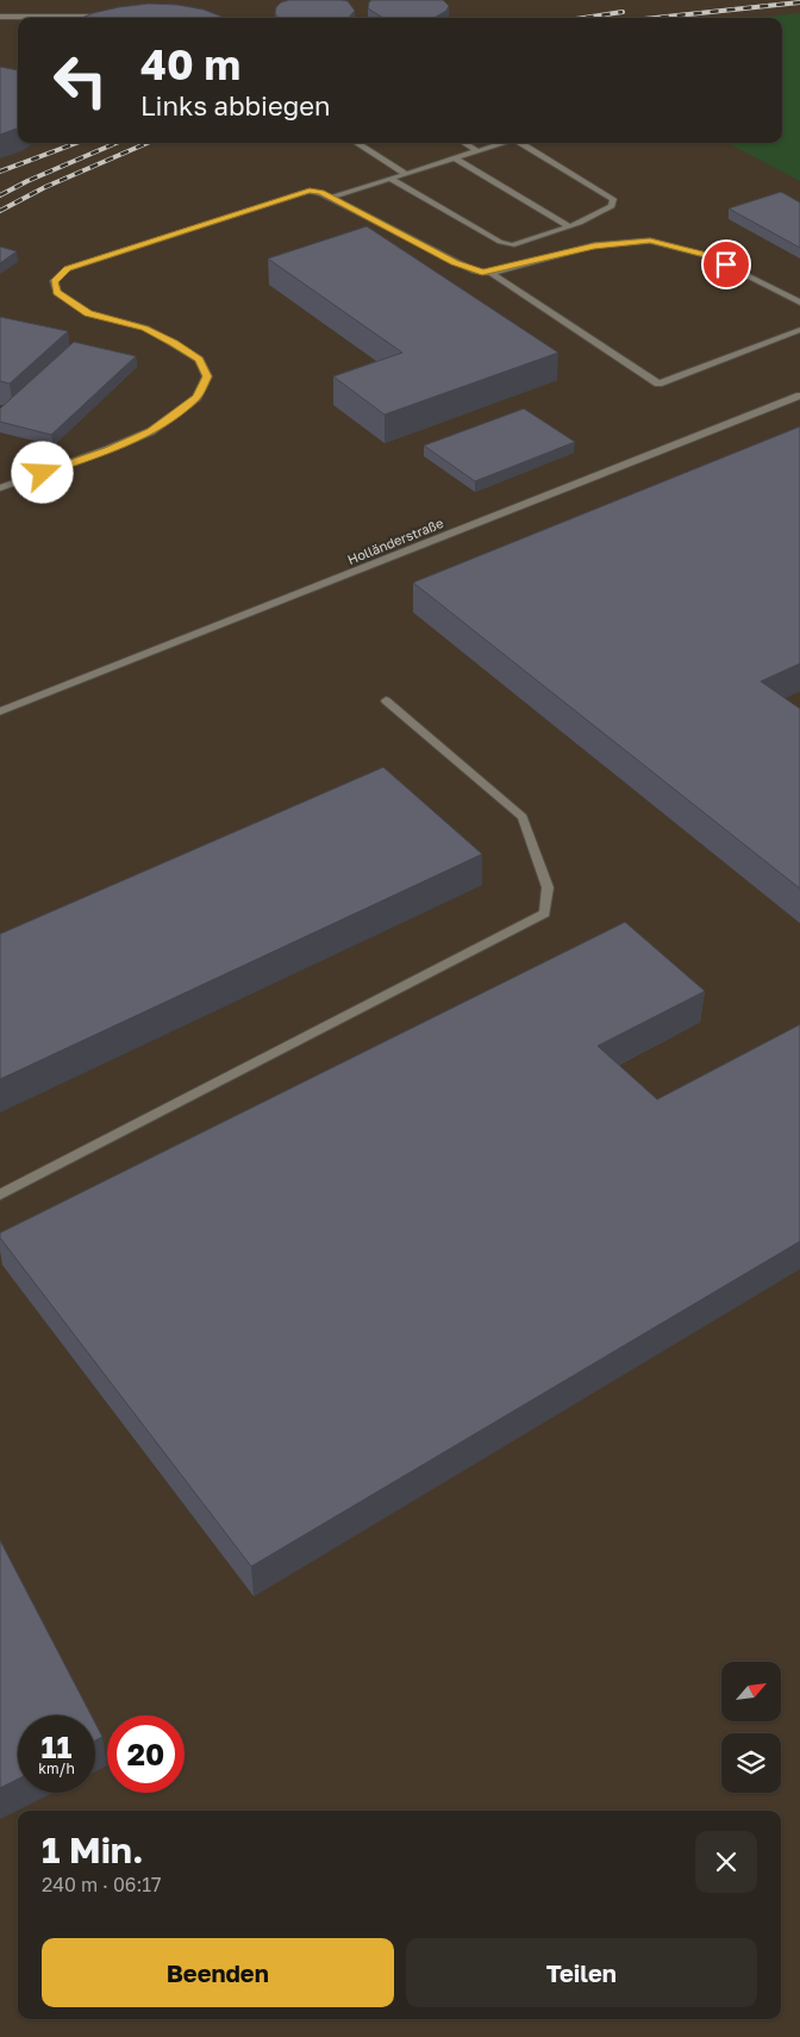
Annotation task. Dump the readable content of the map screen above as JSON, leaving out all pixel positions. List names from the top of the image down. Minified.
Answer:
{"streets":{"street":["Holländerstraße"]},"north":"top right","page":{"turn":["40 m","Links abbiegen"],"speed":"11 km/h","limit":"20","heading":["1 Min.","240 m · 06:17"],"buttons":["Beenden","Teilen"]}}
